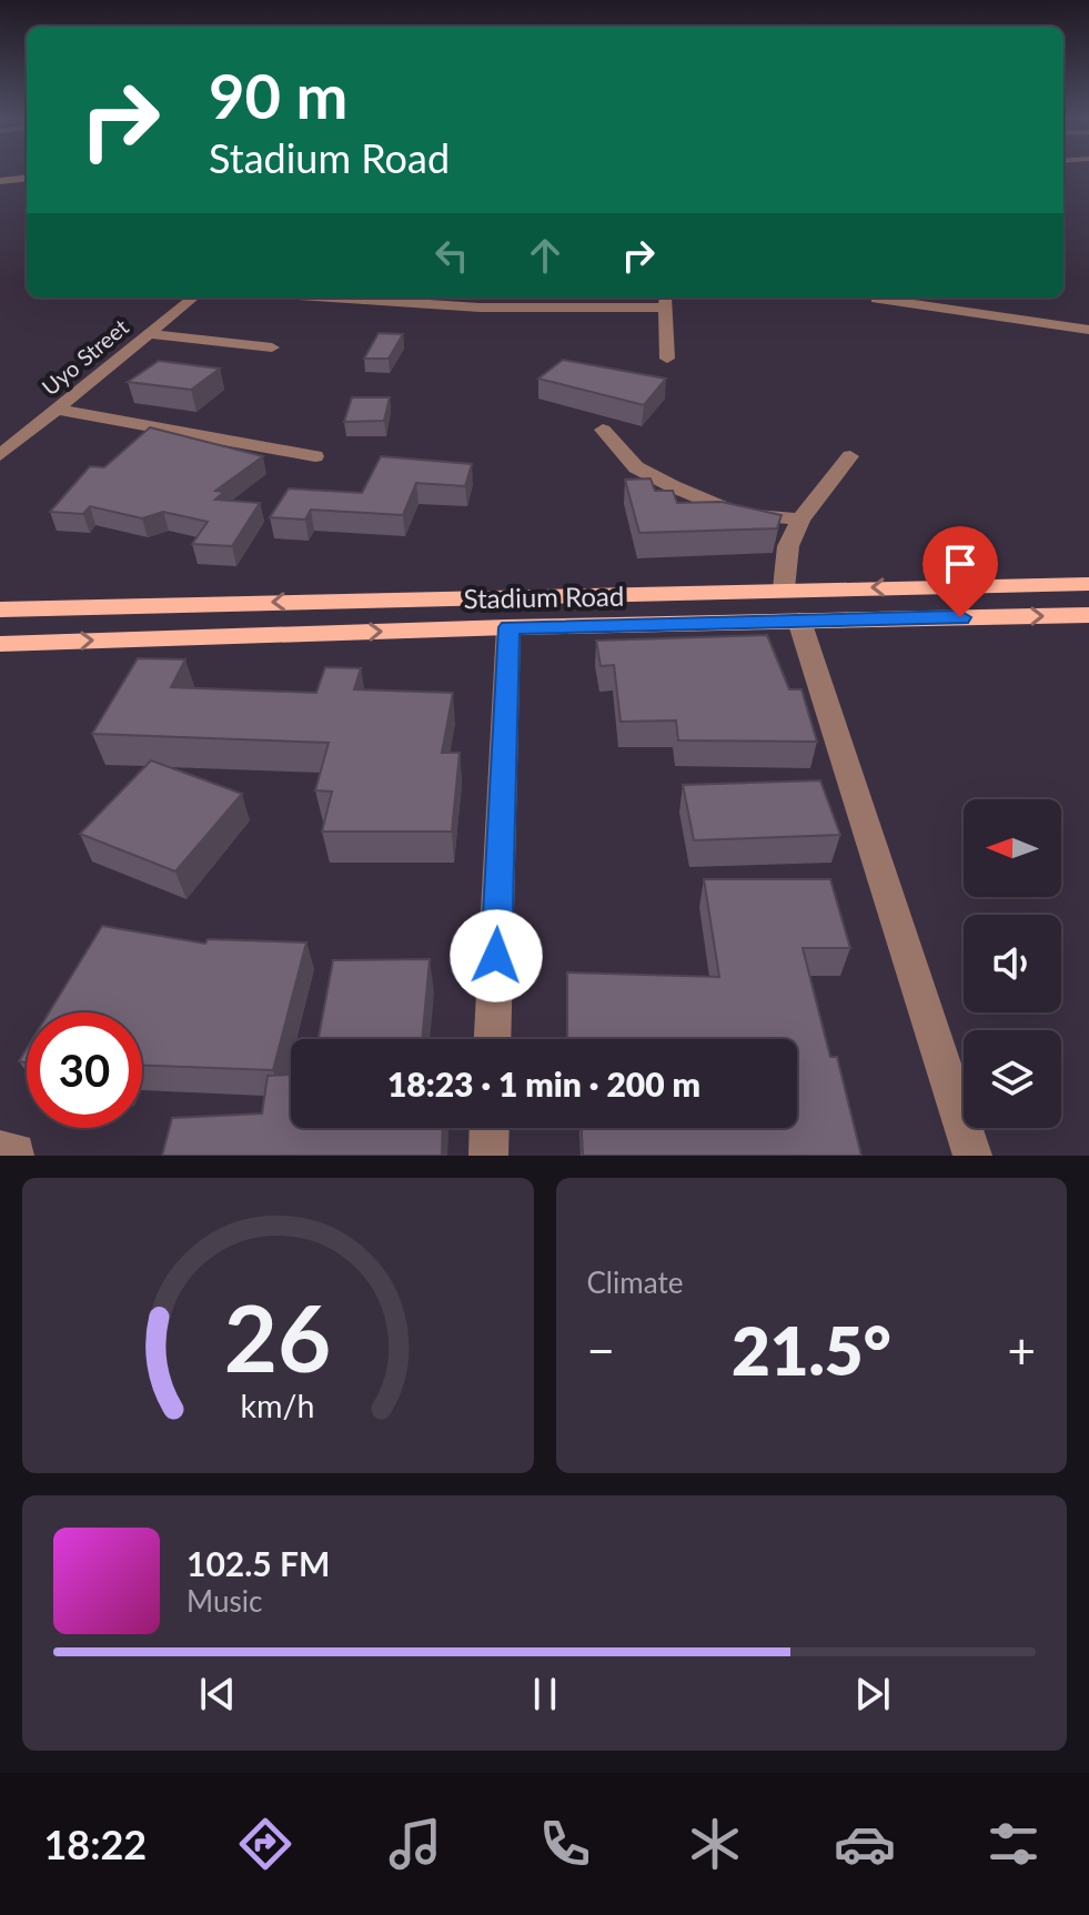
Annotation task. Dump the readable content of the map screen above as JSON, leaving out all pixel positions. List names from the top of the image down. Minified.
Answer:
{"streets":{"main road":["Stadium Road"],"street":["Uyo Street"]},"north":"left","page":{"turn":["90 m","Stadium Road"],"limit":"30","trip":"18:23 · 1 min · 200 m","tile":"Climate","heat":["−","21.5°","+"],"song":["102.5 FM","Music"],"tabs":"18:22","gauge":["26","km/h"]}}
